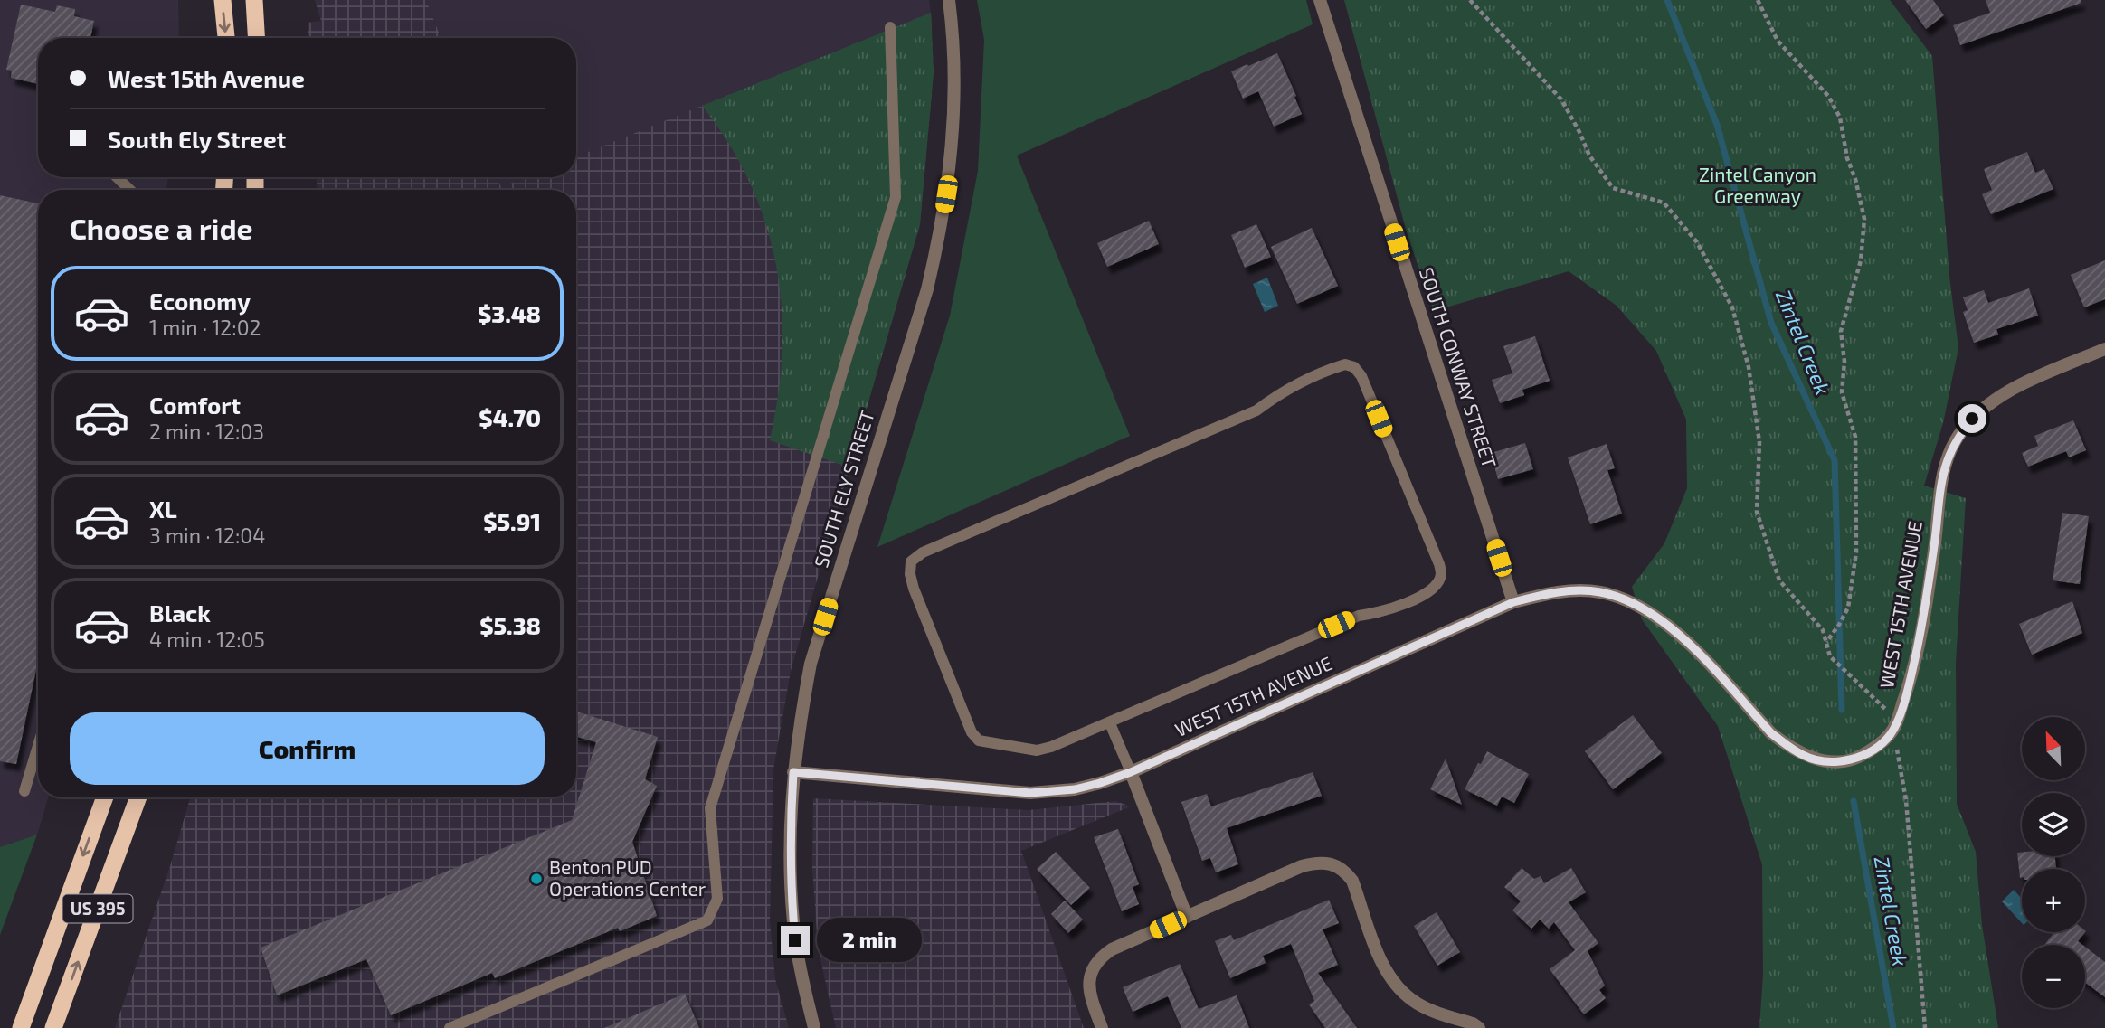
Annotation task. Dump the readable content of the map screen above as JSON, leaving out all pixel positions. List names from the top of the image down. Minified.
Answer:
{"streets":{"highway":["US 395"],"street":["SOUTH CONWAY STREET","SOUTH ELY STREET","WEST 15TH AVENUE"]},"crossings":[["SOUTH CONWAY STREET","WEST 15TH AVENUE"],["SOUTH ELY STREET","WEST 15TH AVENUE"]],"water":["Zintel Creek"],"parks":["Zintel Canyon Greenway"],"places":["Benton PUD Operations Center"],"north":"top left","page":{"banner":["West 15th Avenue","South Ely Street"],"heading":"Choose a ride","list":[{"name":"Economy","note":"1 min · 12:02","value":"$3.48"},{"name":"Comfort","note":"2 min · 12:03","value":"$4.70"},{"name":"XL","note":"3 min · 12:04","value":"$5.91"},{"name":"Black","note":"4 min · 12:05","value":"$5.38"}],"buttons":"Confirm","map_buttons":["+","−"],"bubble":"2 min"}}
